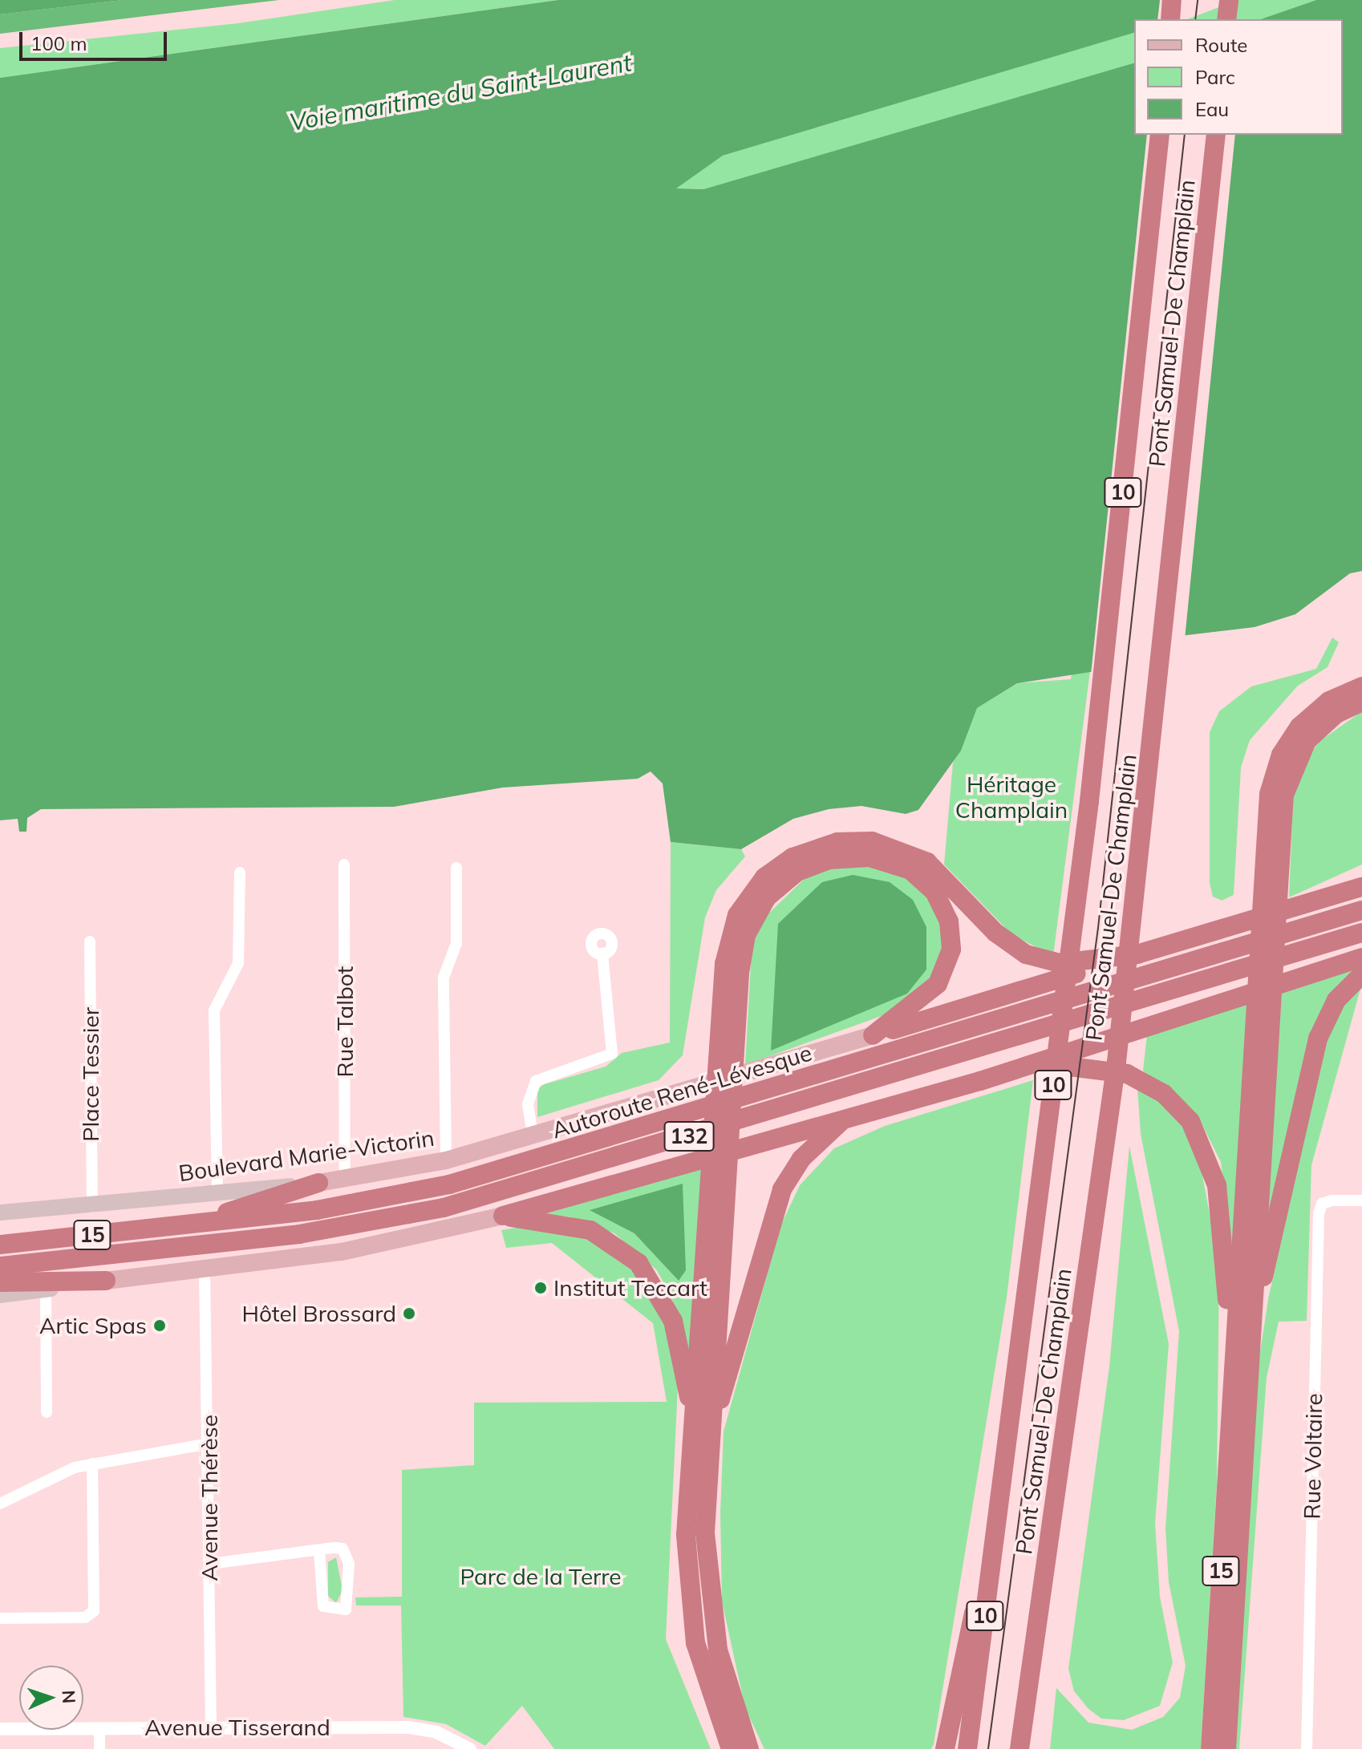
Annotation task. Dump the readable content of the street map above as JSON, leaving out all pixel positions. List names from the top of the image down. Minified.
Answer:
{"streets":{"highway":["Pont Samuel-De Champlain","10","Autoroute René-Lévesque","132","15"],"main road":["Boulevard Marie-Victorin"],"street":["Rue Talbot","Place Tessier","Rue Voltaire","Avenue Thérèse","Avenue Tisserand"]},"crossings":[["Pont Samuel-De Champlain","10"],["Rue Talbot","Boulevard Marie-Victorin"],["Place Tessier","Boulevard Marie-Victorin"],["Avenue Thérèse","Avenue Tisserand"]],"water":["Voie maritime du Saint-Laurent"],"parks":["Héritage Champlain","Parc de la Terre"],"places":["Institut Teccart","Hôtel Brossard","Artic Spas"],"legend":["Route","Parc","Eau"],"scale_bar":"100 m","north":"right"}
